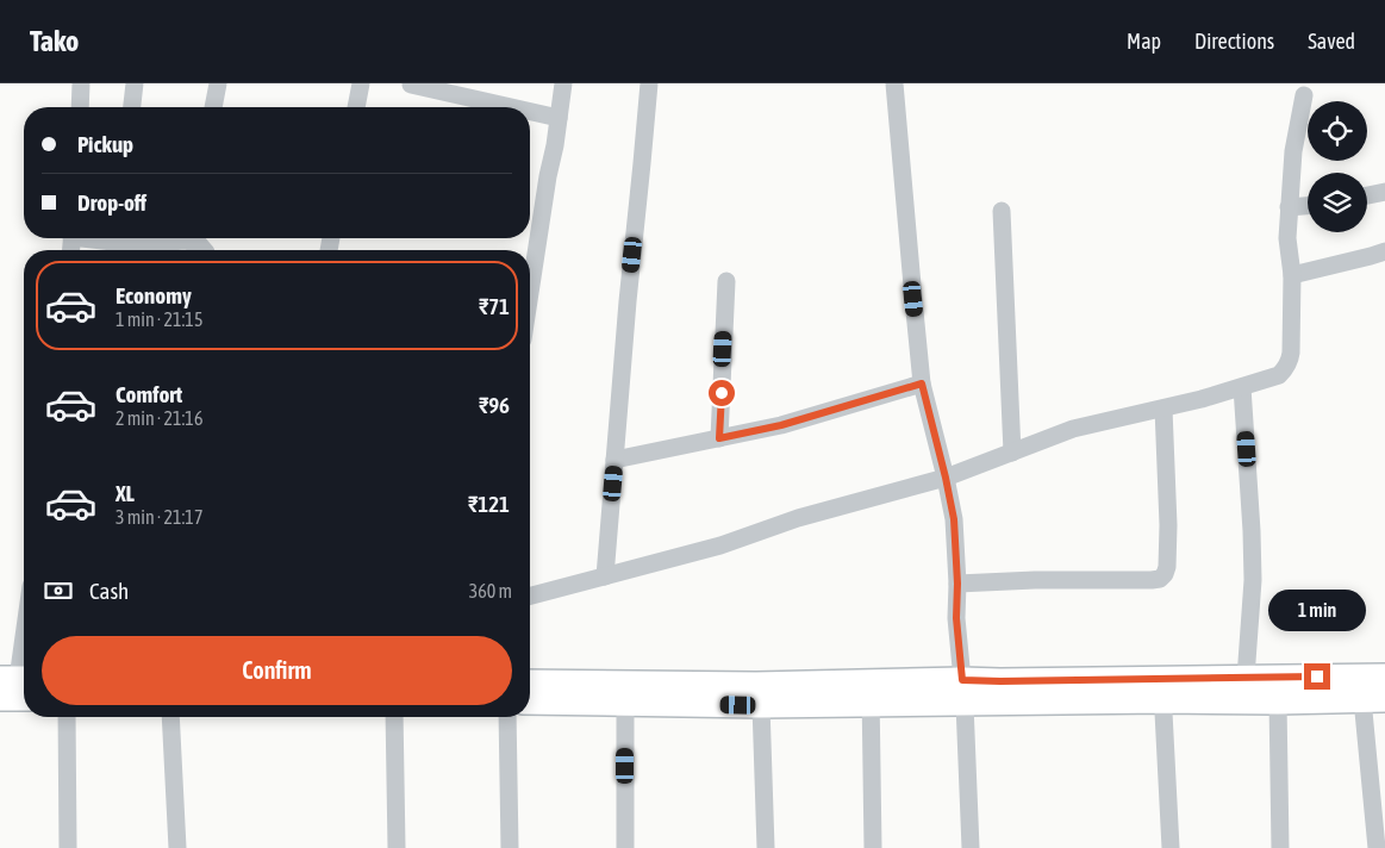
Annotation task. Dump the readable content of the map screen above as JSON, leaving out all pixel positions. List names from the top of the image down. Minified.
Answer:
{"page":{"header":"Tako","nav":["Map","Directions","Saved"],"banner":["Pickup","Drop-off"],"list":[{"name":"Economy","note":"1 min · 21:15","value":"₹71"},{"name":"Comfort","note":"2 min · 21:16","value":"₹96"},{"name":"XL","note":"3 min · 21:17","value":"₹121"}],"pay":["Cash","360 m"],"bubble":"1 min","buttons":"Confirm"}}
